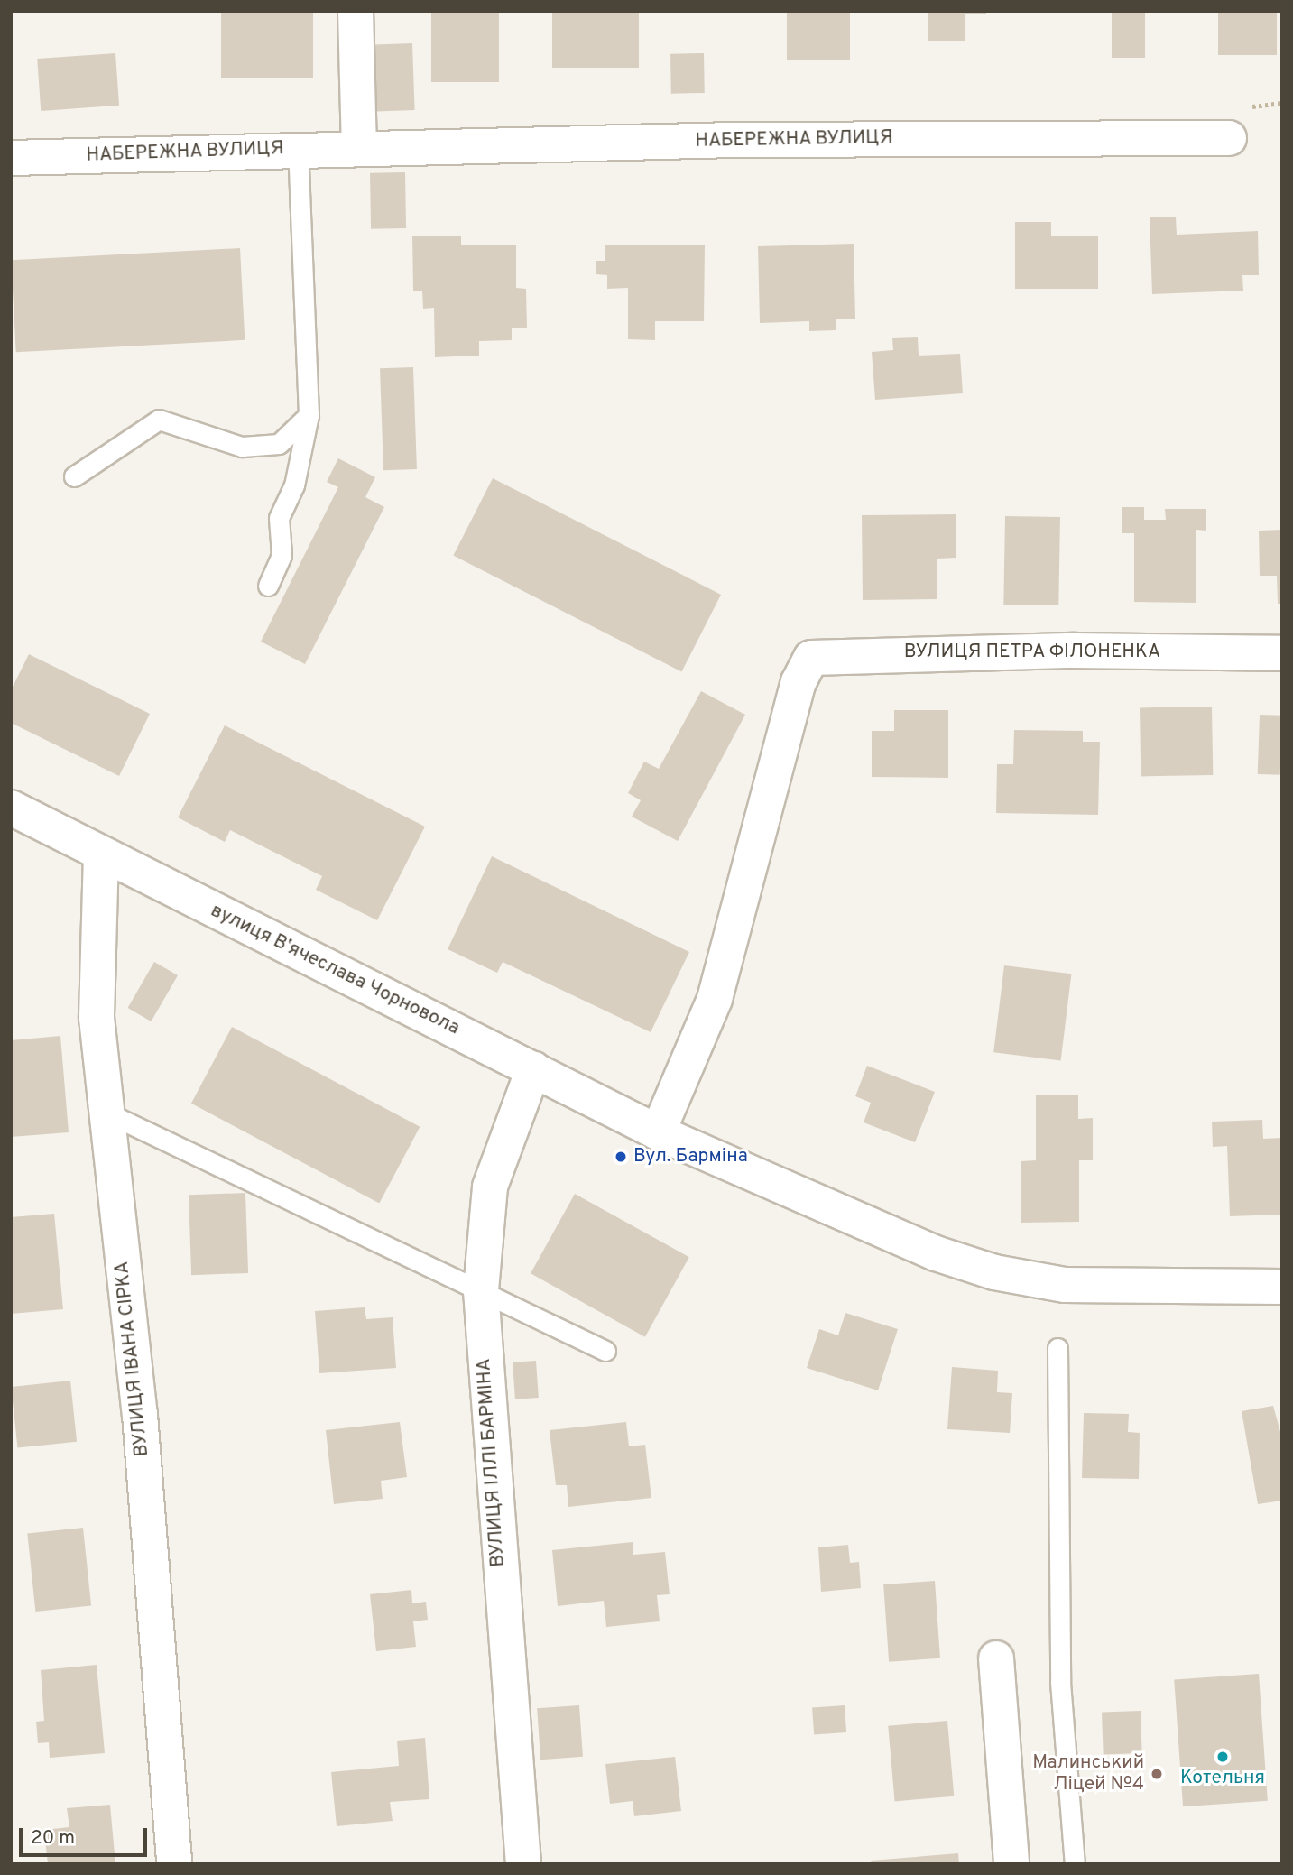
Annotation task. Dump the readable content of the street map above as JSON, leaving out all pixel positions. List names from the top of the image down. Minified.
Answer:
{"streets":{"street":["НАБЕРЕЖНА ВУЛИЦЯ","ВУЛИЦЯ ПЕТРА ФІЛОНЕНКА","вулиця Вʼячеслава Чорновола","ВУЛИЦЯ ІВАНА СІРКА","ВУЛИЦЯ ІЛЛІ БАРМІНА"]},"crossings":[["ВУЛИЦЯ ПЕТРА ФІЛОНЕНКА","вулиця Вʼячеслава Чорновола"],["вулиця Вʼячеслава Чорновола","ВУЛИЦЯ ІВАНА СІРКА"],["вулиця Вʼячеслава Чорновола","ВУЛИЦЯ ІЛЛІ БАРМІНА"]],"places":["Вул. Барміна","Котельня","Малинський Ліцей №4"],"scale_bar":"20 m"}
